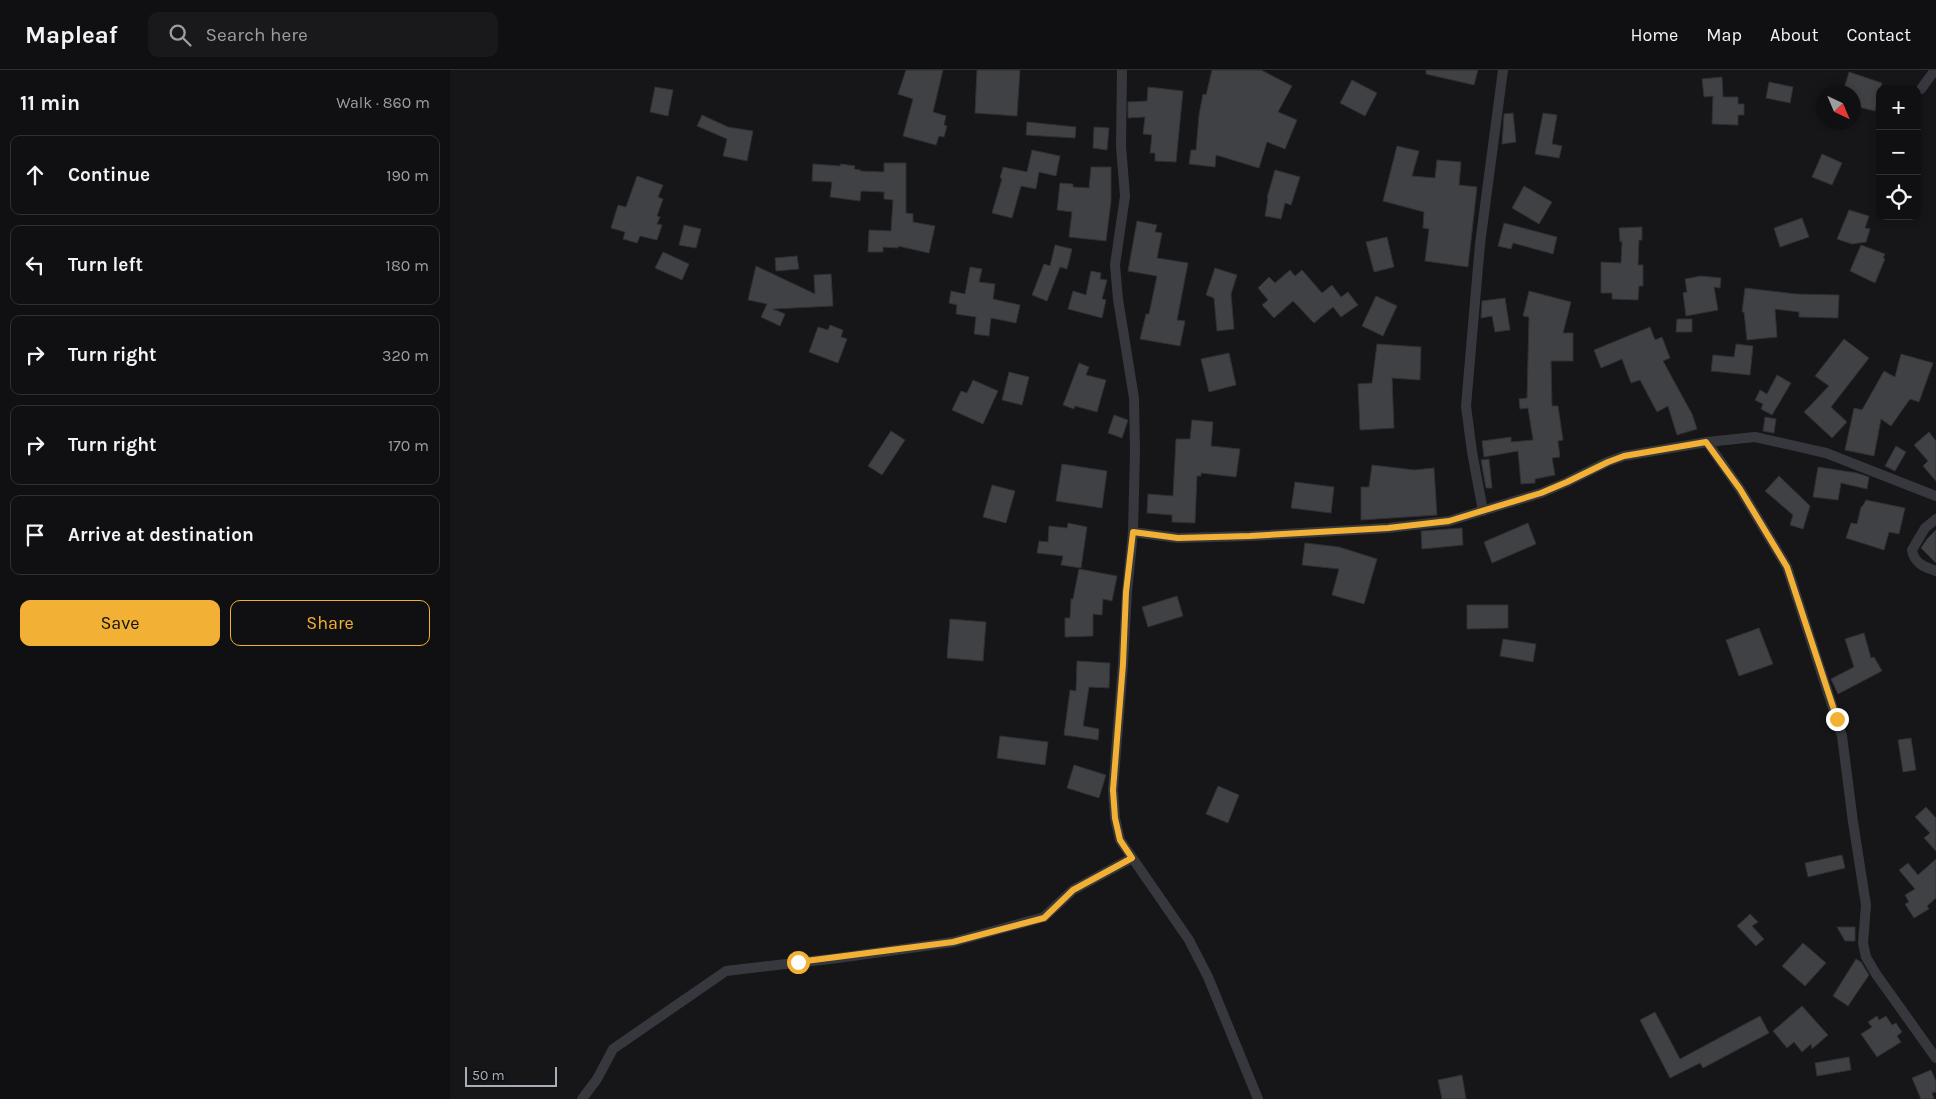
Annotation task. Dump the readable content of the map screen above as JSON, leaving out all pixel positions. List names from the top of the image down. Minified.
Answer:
{"scale_bar":"50 m","north":"bottom right","page":{"header":"Mapleaf","search":"Search here","nav":["Home","Map","About","Contact"],"heading":["11 min","Walk · 860 m"],"map_buttons":["+","−"],"list":[["Continue","190 m"],["Turn left","180 m"],["Turn right","320 m"],["Turn right","170 m"],"Arrive at destination"],"buttons":["Save","Share"],"scale":"50 m"}}
